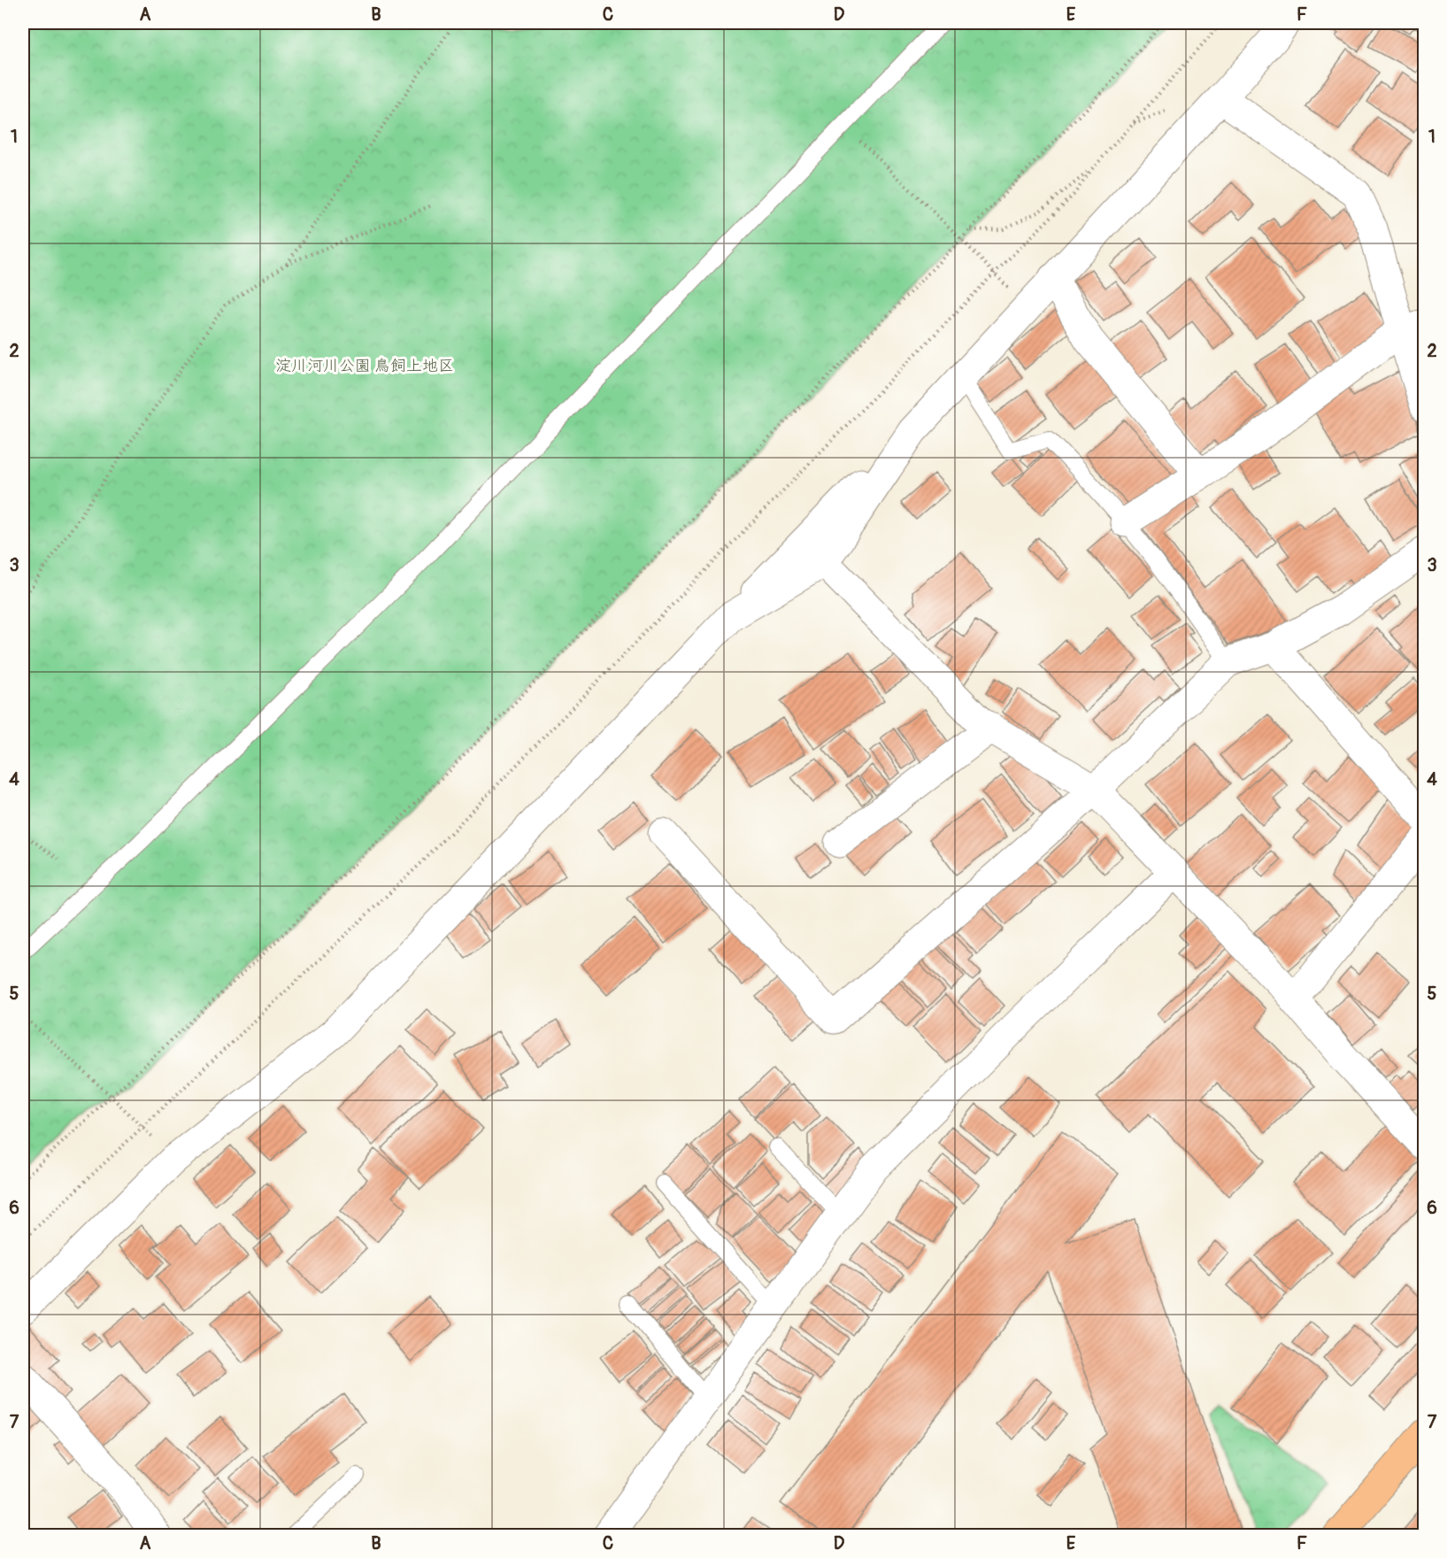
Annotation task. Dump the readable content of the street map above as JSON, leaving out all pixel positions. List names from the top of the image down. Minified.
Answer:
{"parks":["淀川河川公園 鳥飼上地区"],"grid":{"columns":["A","B","C","D","E","F"],"rows":["1","2","3","4","5","6","7"]}}
